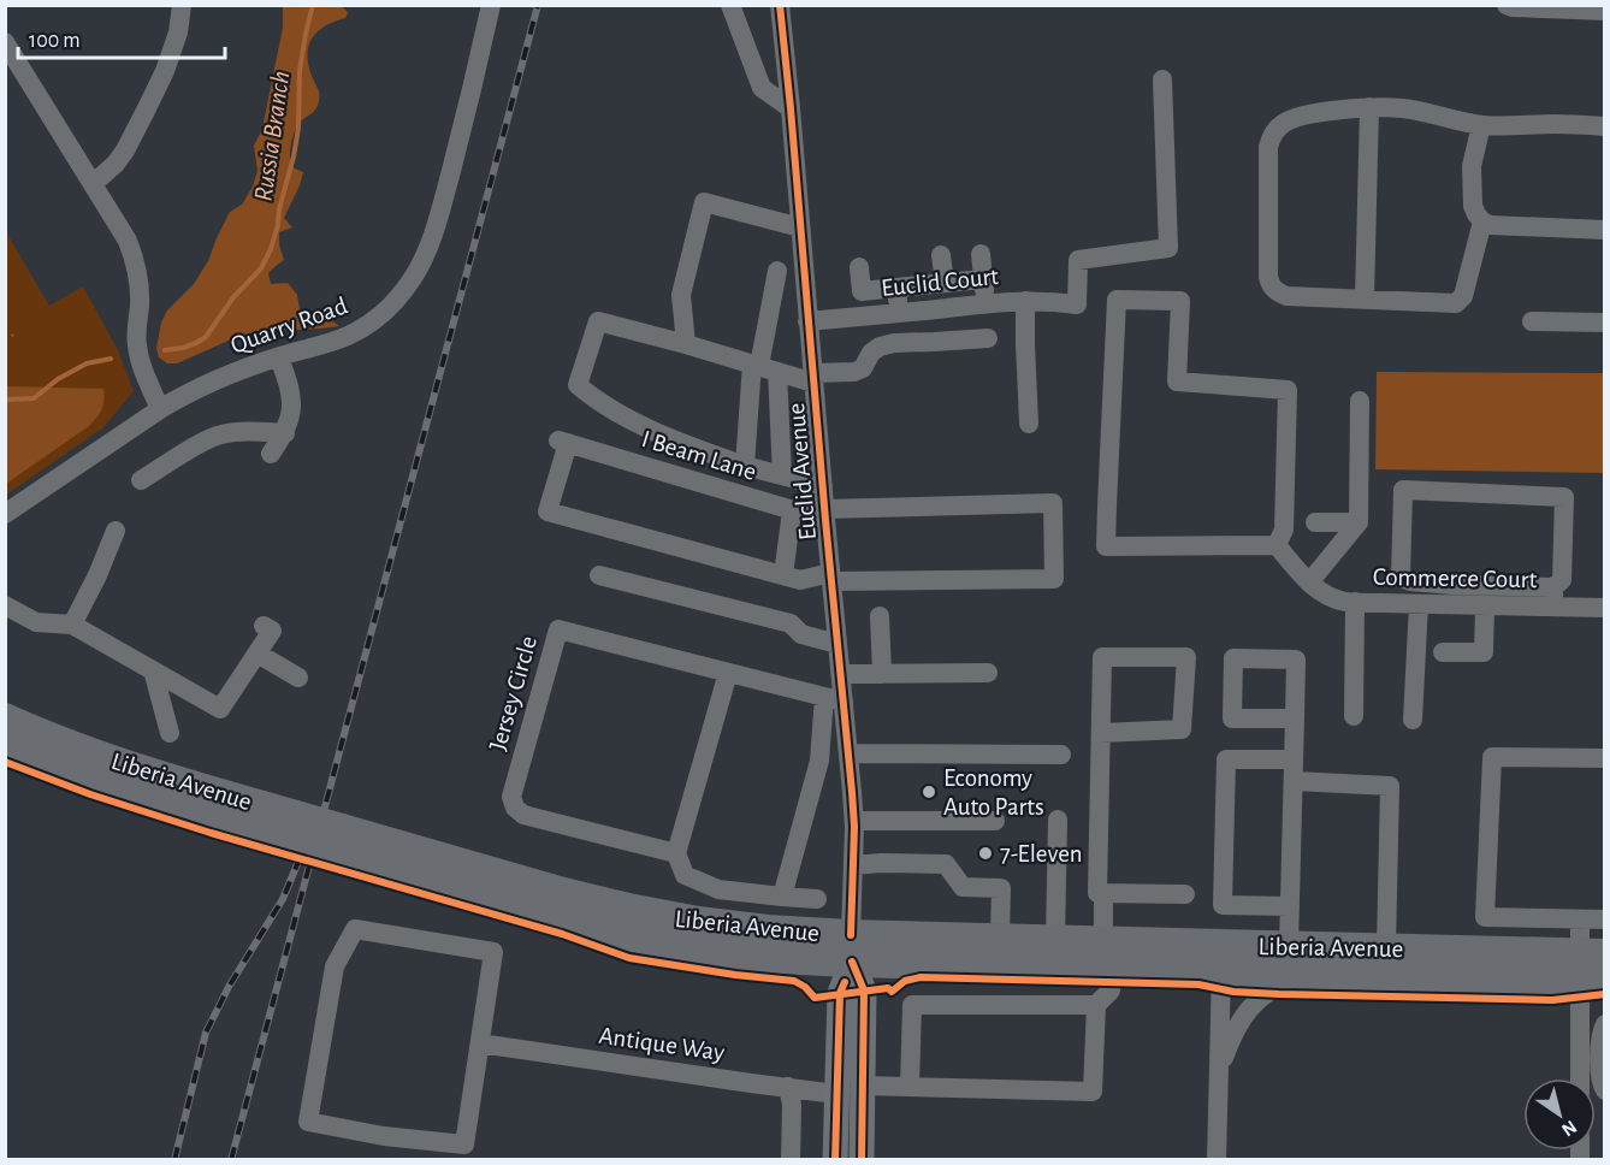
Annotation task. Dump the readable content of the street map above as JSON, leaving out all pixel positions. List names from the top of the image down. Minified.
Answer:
{"streets":{"highway":["Liberia Avenue"],"main road":["Euclid Avenue"],"street":["Euclid Court","Quarry Road","I Beam Lane","Commerce Court","Jersey Circle","Antique Way"]},"crossings":[["Euclid Court","Euclid Avenue"],["I Beam Lane","Euclid Avenue"],["Euclid Avenue","Jersey Circle"],["Euclid Avenue","Liberia Avenue"],["Euclid Avenue","Antique Way"]],"water":["Russia Branch"],"places":["Economy Auto Parts","7-Eleven"],"scale_bar":"100 m","north":"bottom right"}
